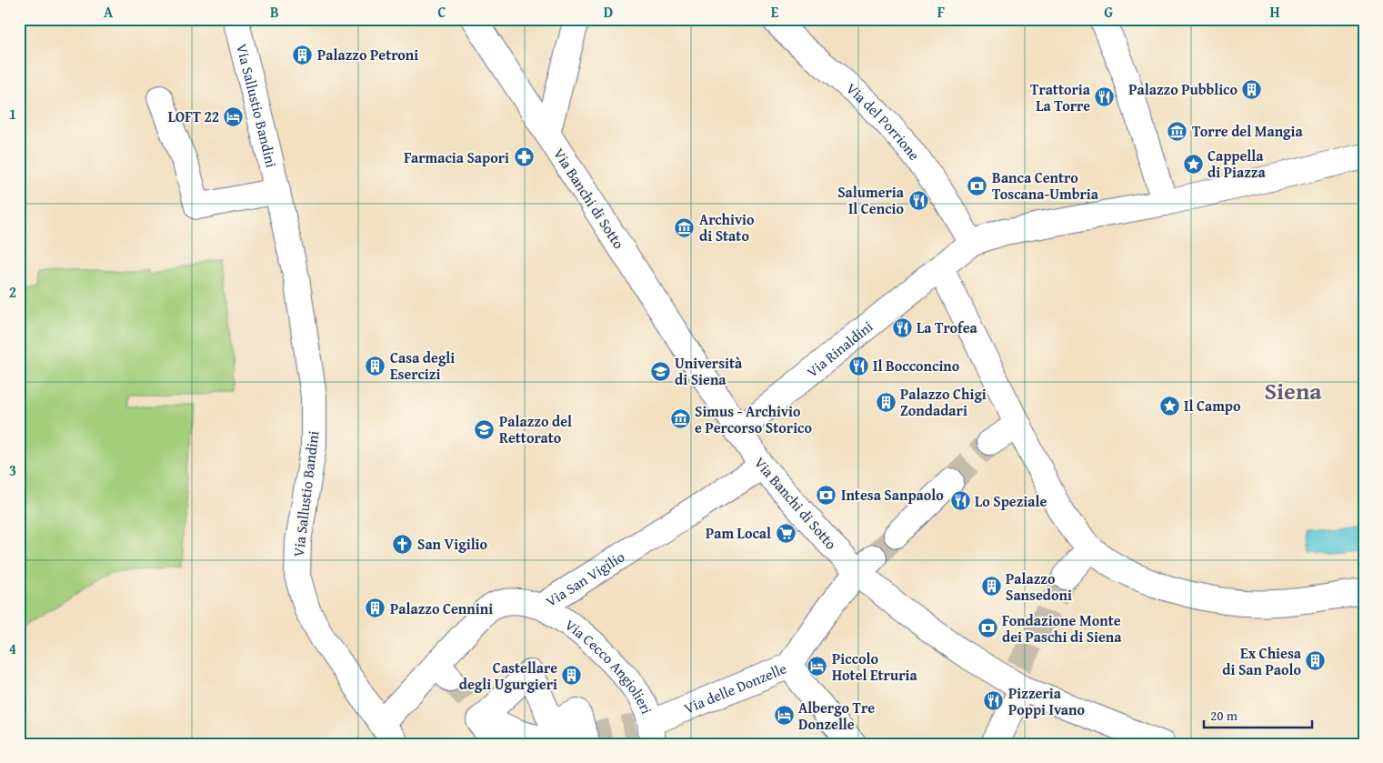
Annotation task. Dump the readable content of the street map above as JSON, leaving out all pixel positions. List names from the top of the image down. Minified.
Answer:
{"streets":{"street":["Via Sallustio Bandini","Via del Porrione","Via Banchi di Sotto","Via Rinaldini","Via San Vigilio","Via Cecco Angiolieri","Via delle Donzelle"]},"crossings":[["Via Sallustio Bandini","Via San Vigilio"],["Via Banchi di Sotto","Via Rinaldini"],["Via Banchi di Sotto","Via San Vigilio"],["Via Banchi di Sotto","Via delle Donzelle"],["Via San Vigilio","Via Cecco Angiolieri"],["Via Cecco Angiolieri","Via delle Donzelle"]],"districts":["Siena"],"places":{"building":["Palazzo Petroni","Palazzo Pubblico","Casa degli Esercizi","Palazzo Chigi Zondadari","Palazzo Sansedoni","Palazzo Cennini","Ex Chiesa di San Paolo","Castellare degli Ugurgieri"],"restaurant":["Trattoria La Torre","Salumeria Il Cencio","La Trofea","Il Bocconcino","Lo Speziale","Pizzeria Poppi Ivano"],"hotel":["LOFT 22","Piccolo Hotel Etruria","Albergo Tre Donzelle"],"museum":["Torre del Mangia","Archivio di Stato","Simus - Archivio e Percorso Storico"],"pharmacy":["Farmacia Sapori"],"place":["Cappella di Piazza","Il Campo"],"bank":["Banca Centro Toscana-Umbria","Intesa Sanpaolo","Fondazione Monte dei Paschi di Siena"],"school or university":["Università di Siena","Palazzo del Rettorato"],"supermarket":["Pam Local"],"church":["San Vigilio"]},"scale_bar":"20 m","grid":{"columns":["A","B","C","D","E","F","G","H"],"rows":["1","2","3","4"]}}
